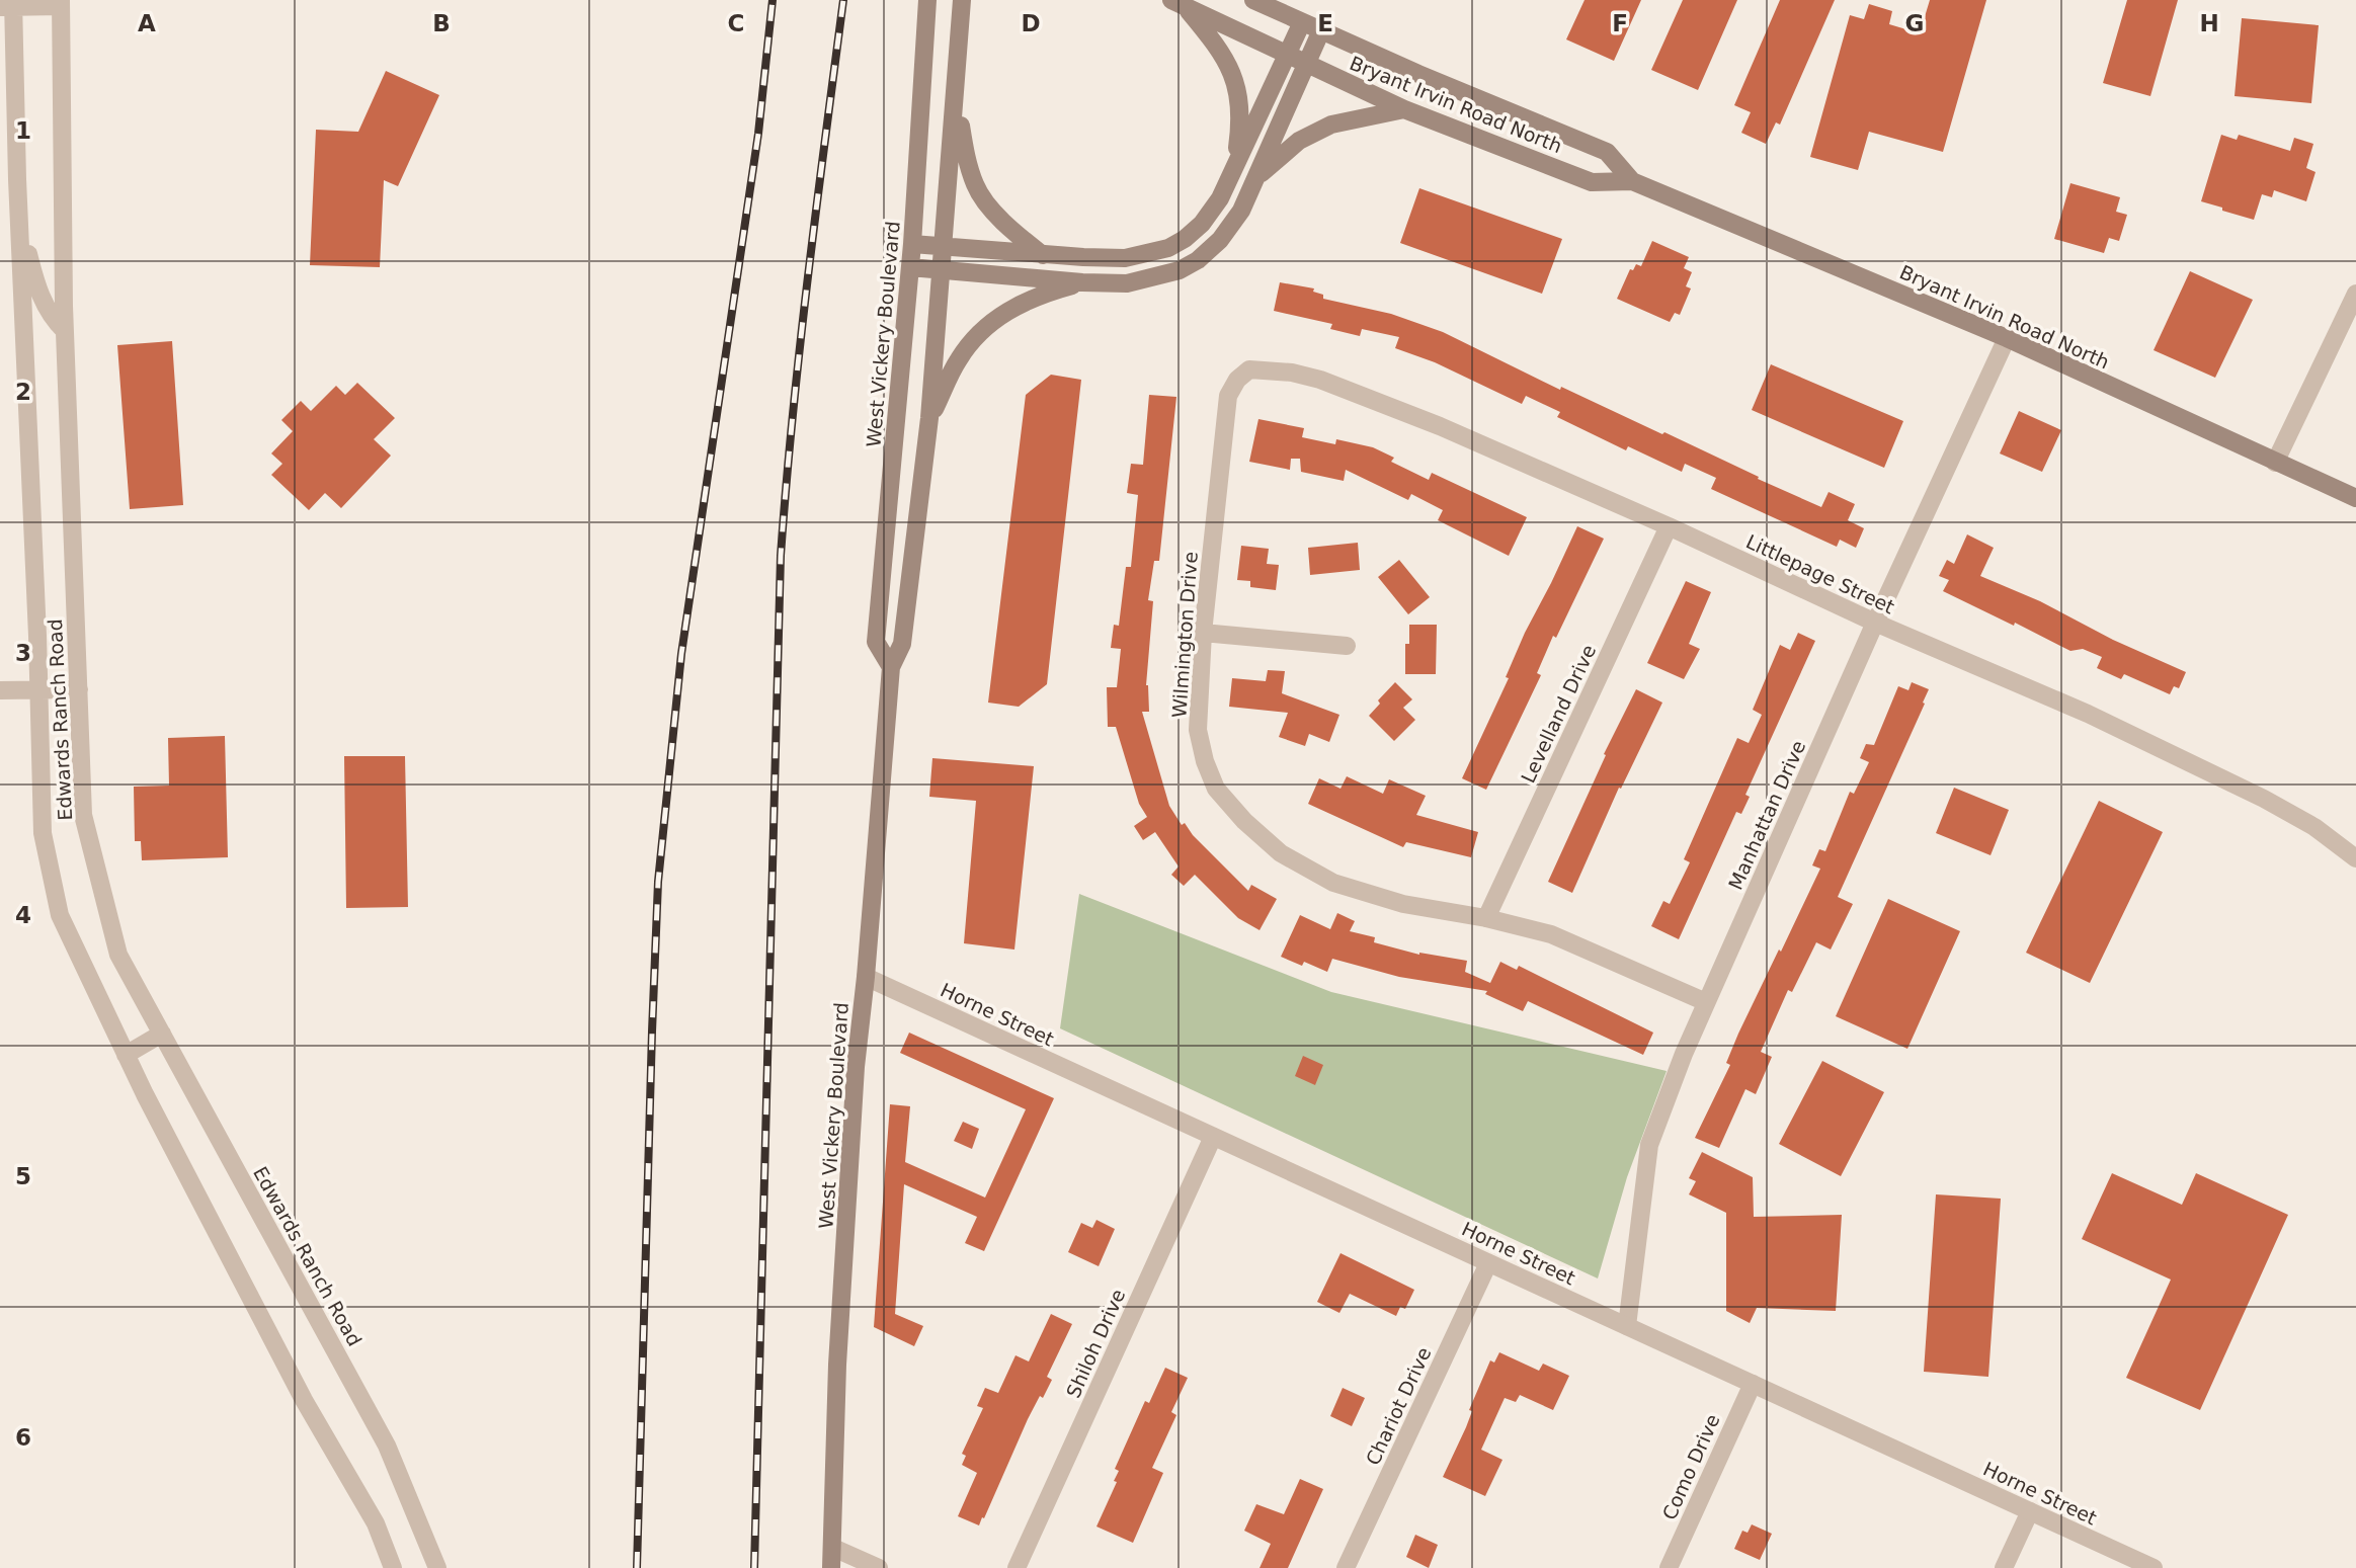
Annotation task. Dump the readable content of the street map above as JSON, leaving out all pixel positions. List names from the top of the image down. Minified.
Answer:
{"streets":{"main road":["Bryant Irvin Road North","West Vickery Boulevard"],"street":["Littlepage Street","Wilmington Drive","Levelland Drive","Edwards Ranch Road","Manhattan Drive","Horne Street","Shiloh Drive","Chariot Drive","Como Drive"]},"crossings":[["Bryant Irvin Road North","Manhattan Drive"],["West Vickery Boulevard","Horne Street"],["Littlepage Street","Wilmington Drive"],["Littlepage Street","Levelland Drive"],["Littlepage Street","Manhattan Drive"],["Wilmington Drive","Levelland Drive"],["Wilmington Drive","Manhattan Drive"],["Manhattan Drive","Horne Street"],["Horne Street","Shiloh Drive"],["Horne Street","Chariot Drive"],["Horne Street","Como Drive"]],"grid":{"columns":["A","B","C","D","E","F","G","H"],"rows":["1","2","3","4","5","6"]}}
